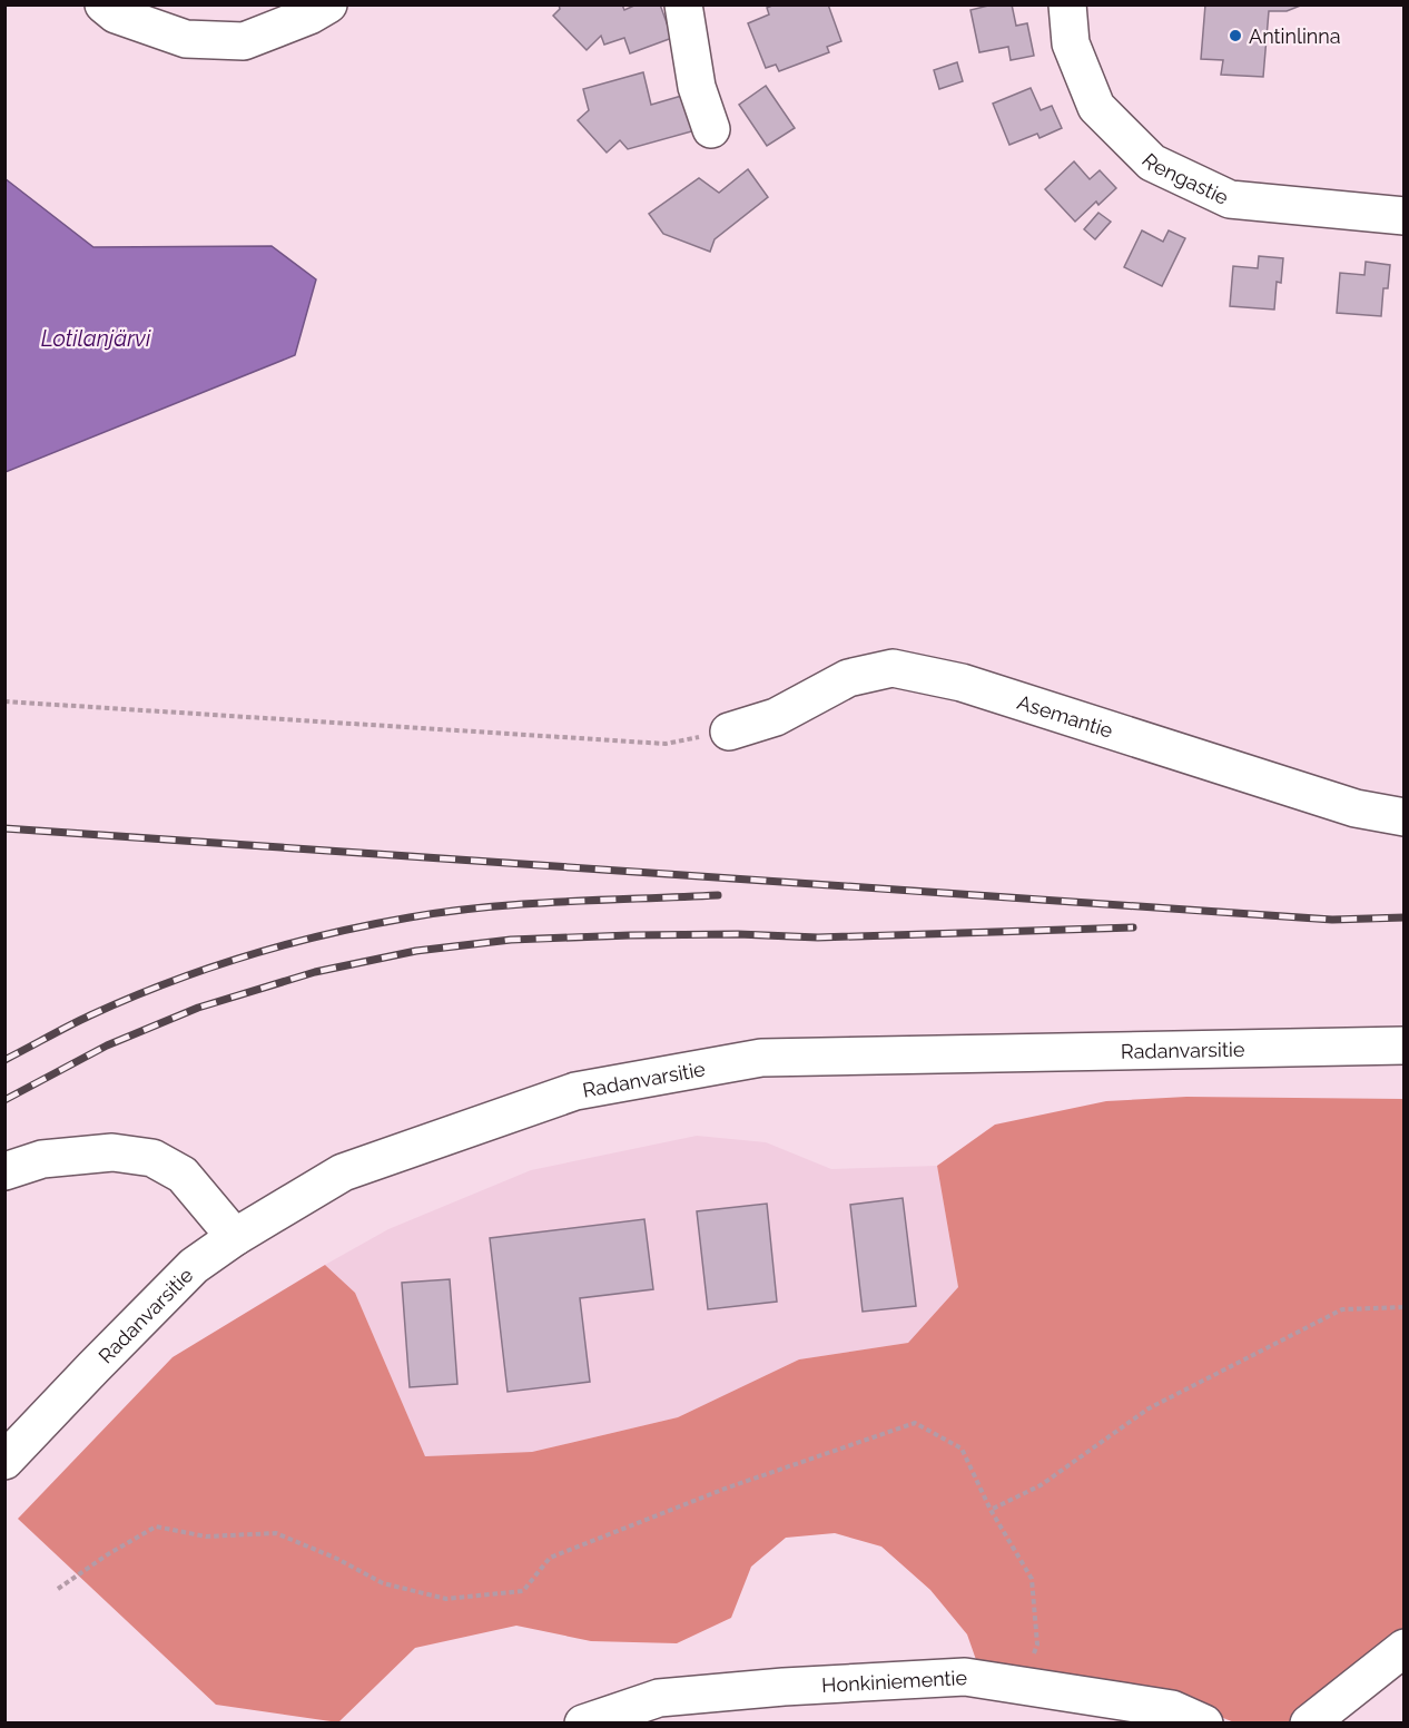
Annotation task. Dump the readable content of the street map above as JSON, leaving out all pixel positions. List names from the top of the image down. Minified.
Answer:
{"streets":{"street":["Rengastie","Asemantie","Radanvarsitie","Honkiniementie"]},"water":["Lotilanjärvi"],"places":["Antinlinna"]}
